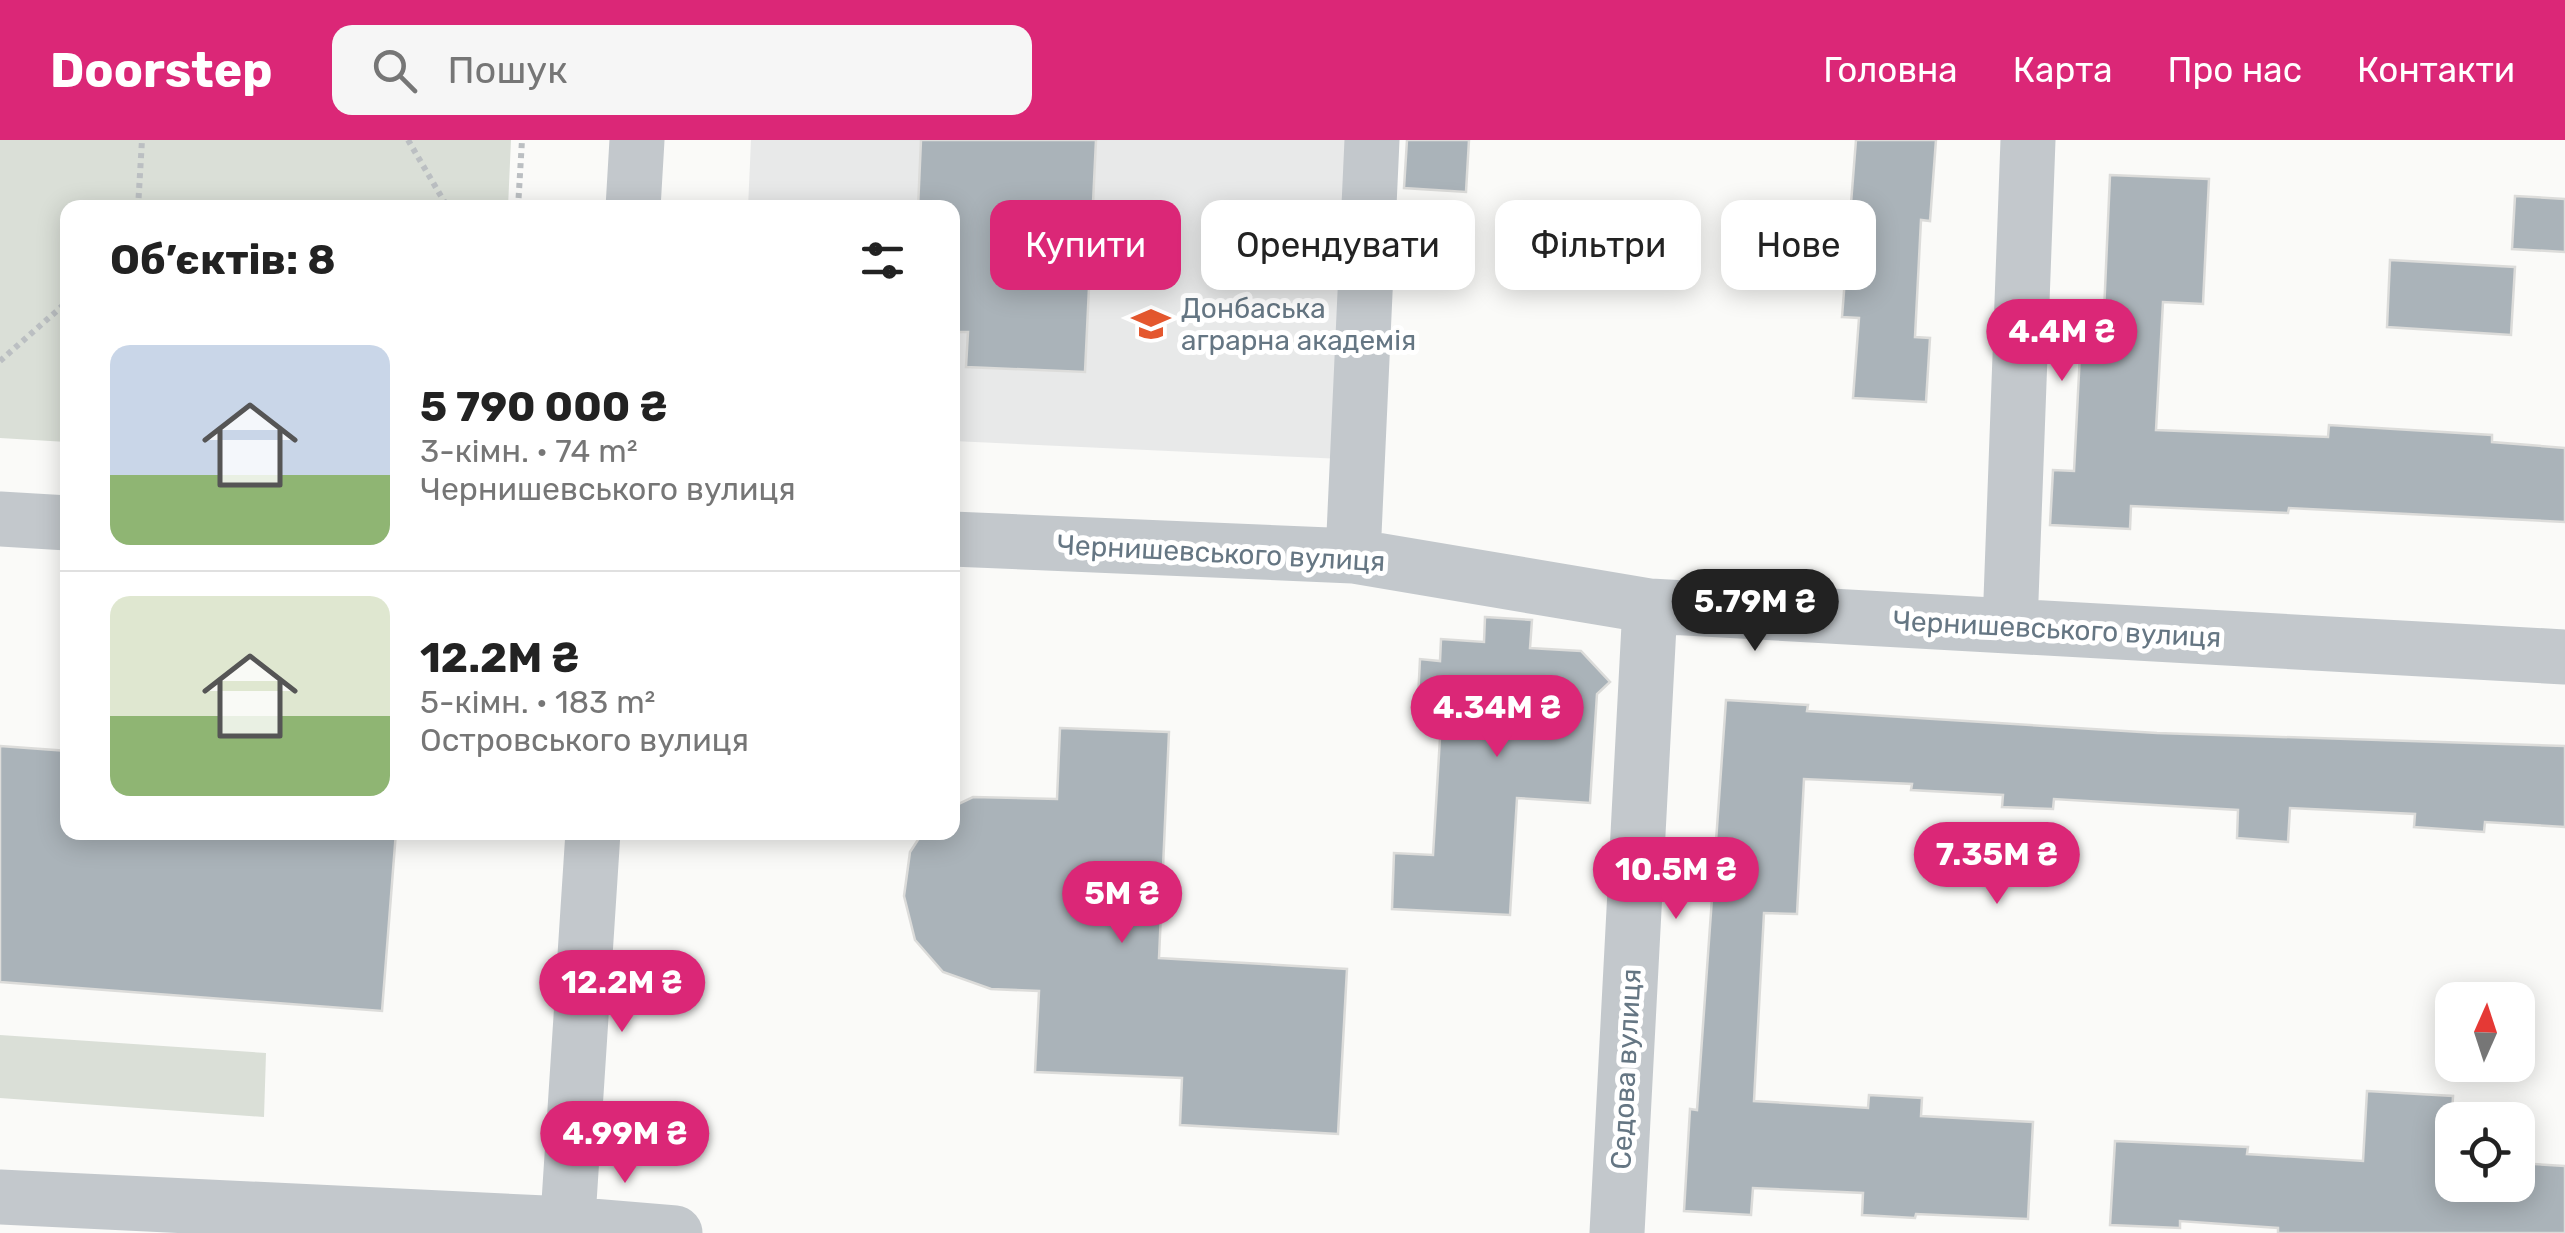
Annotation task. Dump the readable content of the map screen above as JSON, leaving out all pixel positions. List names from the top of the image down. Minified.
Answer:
{"streets":{"street":["Чернишевського вулиця","Седова вулиця"]},"crossings":[["Чернишевського вулиця","Седова вулиця"]],"places":{"school or university":["Донбаська аграрна академія"]},"north":"top","page":{"header":"Doorstep","search":"Пошук","nav":["Головна","Карта","Про нас","Контакти"],"chip":["Купити","Орендувати","Фільтри","Нове"],"heading":"Об’єктів: 8","price":["4.4M ₴","5.79M ₴","4.34M ₴","7.35M ₴","10.5M ₴","5M ₴","12.2M ₴","4.99M ₴"],"list":[{"name":"5 790 000 ₴","note":"3-кімн. · 74 m² · Чернишевського вулиця"},{"name":"12.2M ₴","note":"5-кімн. · 183 m² · Островського вулиця"}]}}
